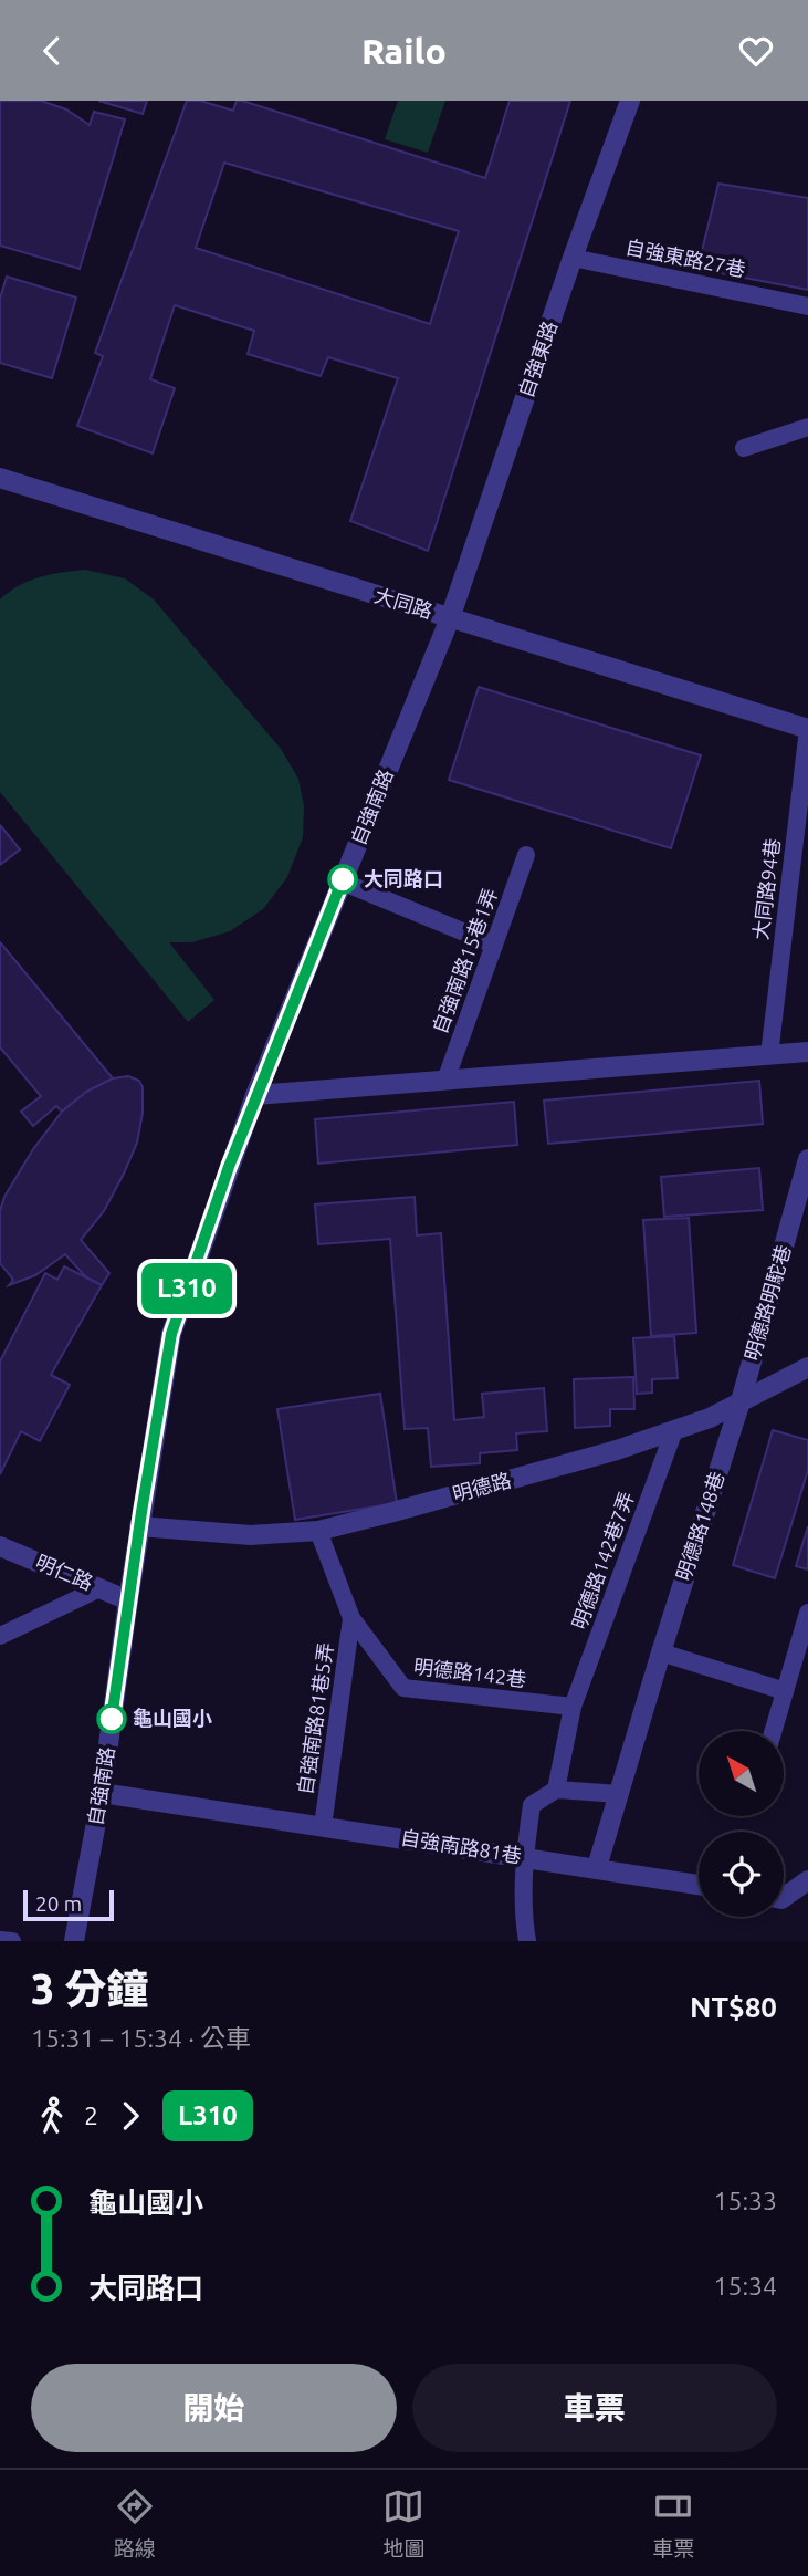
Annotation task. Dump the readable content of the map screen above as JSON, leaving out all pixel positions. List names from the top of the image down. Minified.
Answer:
{"streets":{"street":["自強東路","大同路","自強南路","明德路明駝巷","明德路","明德路148巷","明仁路","自強南路81巷"],"lane":["自強東路27巷","大同路94巷","自強南路15巷1弄","明德路142巷7弄","明德路142巷","自強南路81巷5弄"]},"crossings":[["自強東路27巷","自強東路"],["自強東路","大同路"],["自強東路","自強南路"],["大同路","自強南路"],["大同路","大同路94巷"],["自強南路","明德路"],["自強南路","明仁路"],["自強南路","自強南路81巷"],["明德路明駝巷","明德路"],["明德路明駝巷","明德路148巷"],["明德路","明德路148巷"],["明德路","明德路142巷7弄"],["明德路","明德路142巷"],["明德路142巷7弄","明德路142巷"],["明德路142巷","自強南路81巷5弄"],["自強南路81巷5弄","自強南路81巷"]],"places":["大同路口","龜山國小"],"lines":["bus line L310"],"scale_bar":"20 m","north":"top left","page":{"header":"Railo","on_map":"L310","scale":"20 m","heading":["3 分鐘","15:31 – 15:34 · 公車","NT$80"],"legs":["2","L310"],"list":[{"name":"龜山國小","value":"15:33"},{"name":"大同路口","value":"15:34"}],"buttons":["開始","車票"],"tabs":["路線","地圖","車票"]}}
